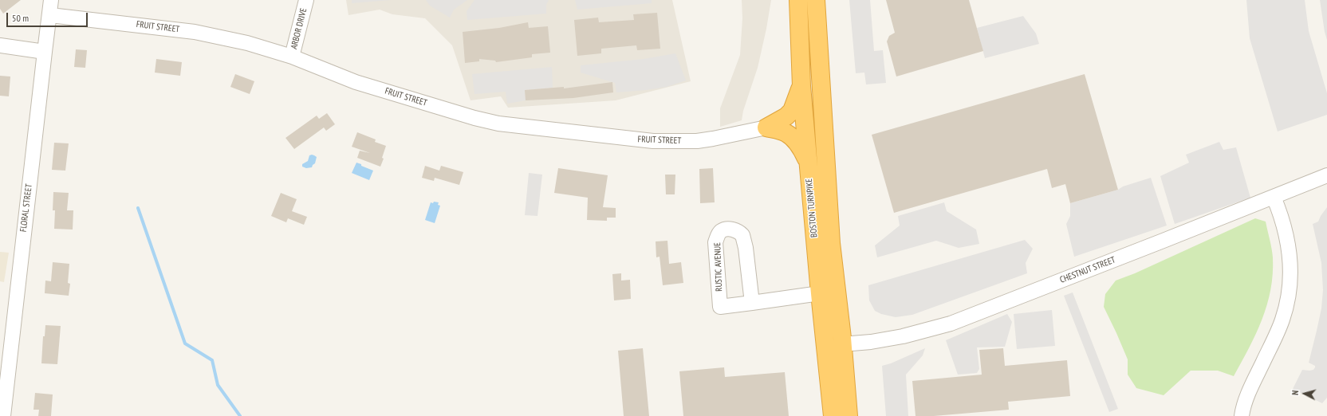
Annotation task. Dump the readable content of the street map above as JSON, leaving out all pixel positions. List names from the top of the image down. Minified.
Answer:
{"streets":{"highway":["BOSTON TURNPIKE"],"street":["FRUIT STREET","ARBOR DRIVE","FLORAL STREET","RUSTIC AVENUE","CHESTNUT STREET"]},"crossings":[["FRUIT STREET","ARBOR DRIVE"],["FRUIT STREET","FLORAL STREET"],["BOSTON TURNPIKE","RUSTIC AVENUE"],["BOSTON TURNPIKE","CHESTNUT STREET"]],"scale_bar":"50 m","north":"left"}
